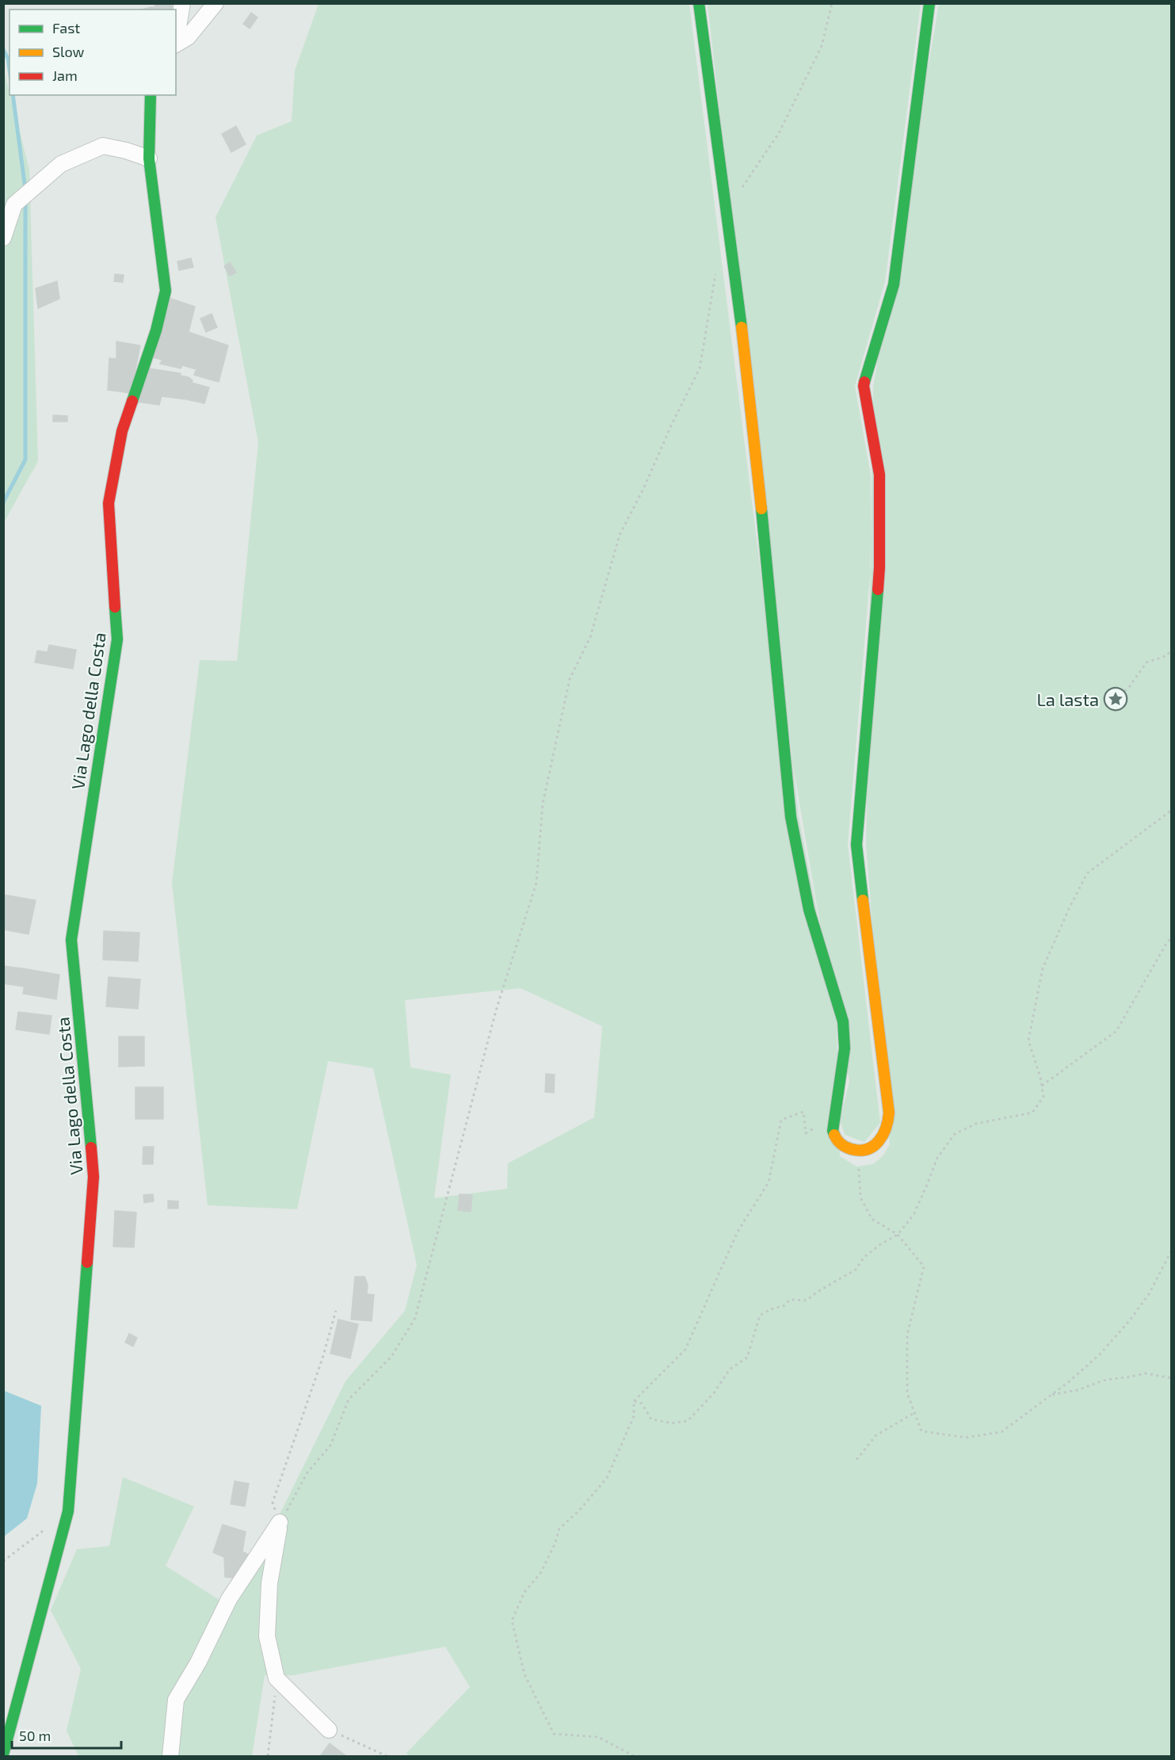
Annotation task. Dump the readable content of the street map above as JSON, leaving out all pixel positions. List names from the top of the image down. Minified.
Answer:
{"streets":{"main road":["Via Lago della Costa"]},"places":{"place":["La lasta"]},"legend":["Fast","Slow","Jam"],"scale_bar":"50 m"}
